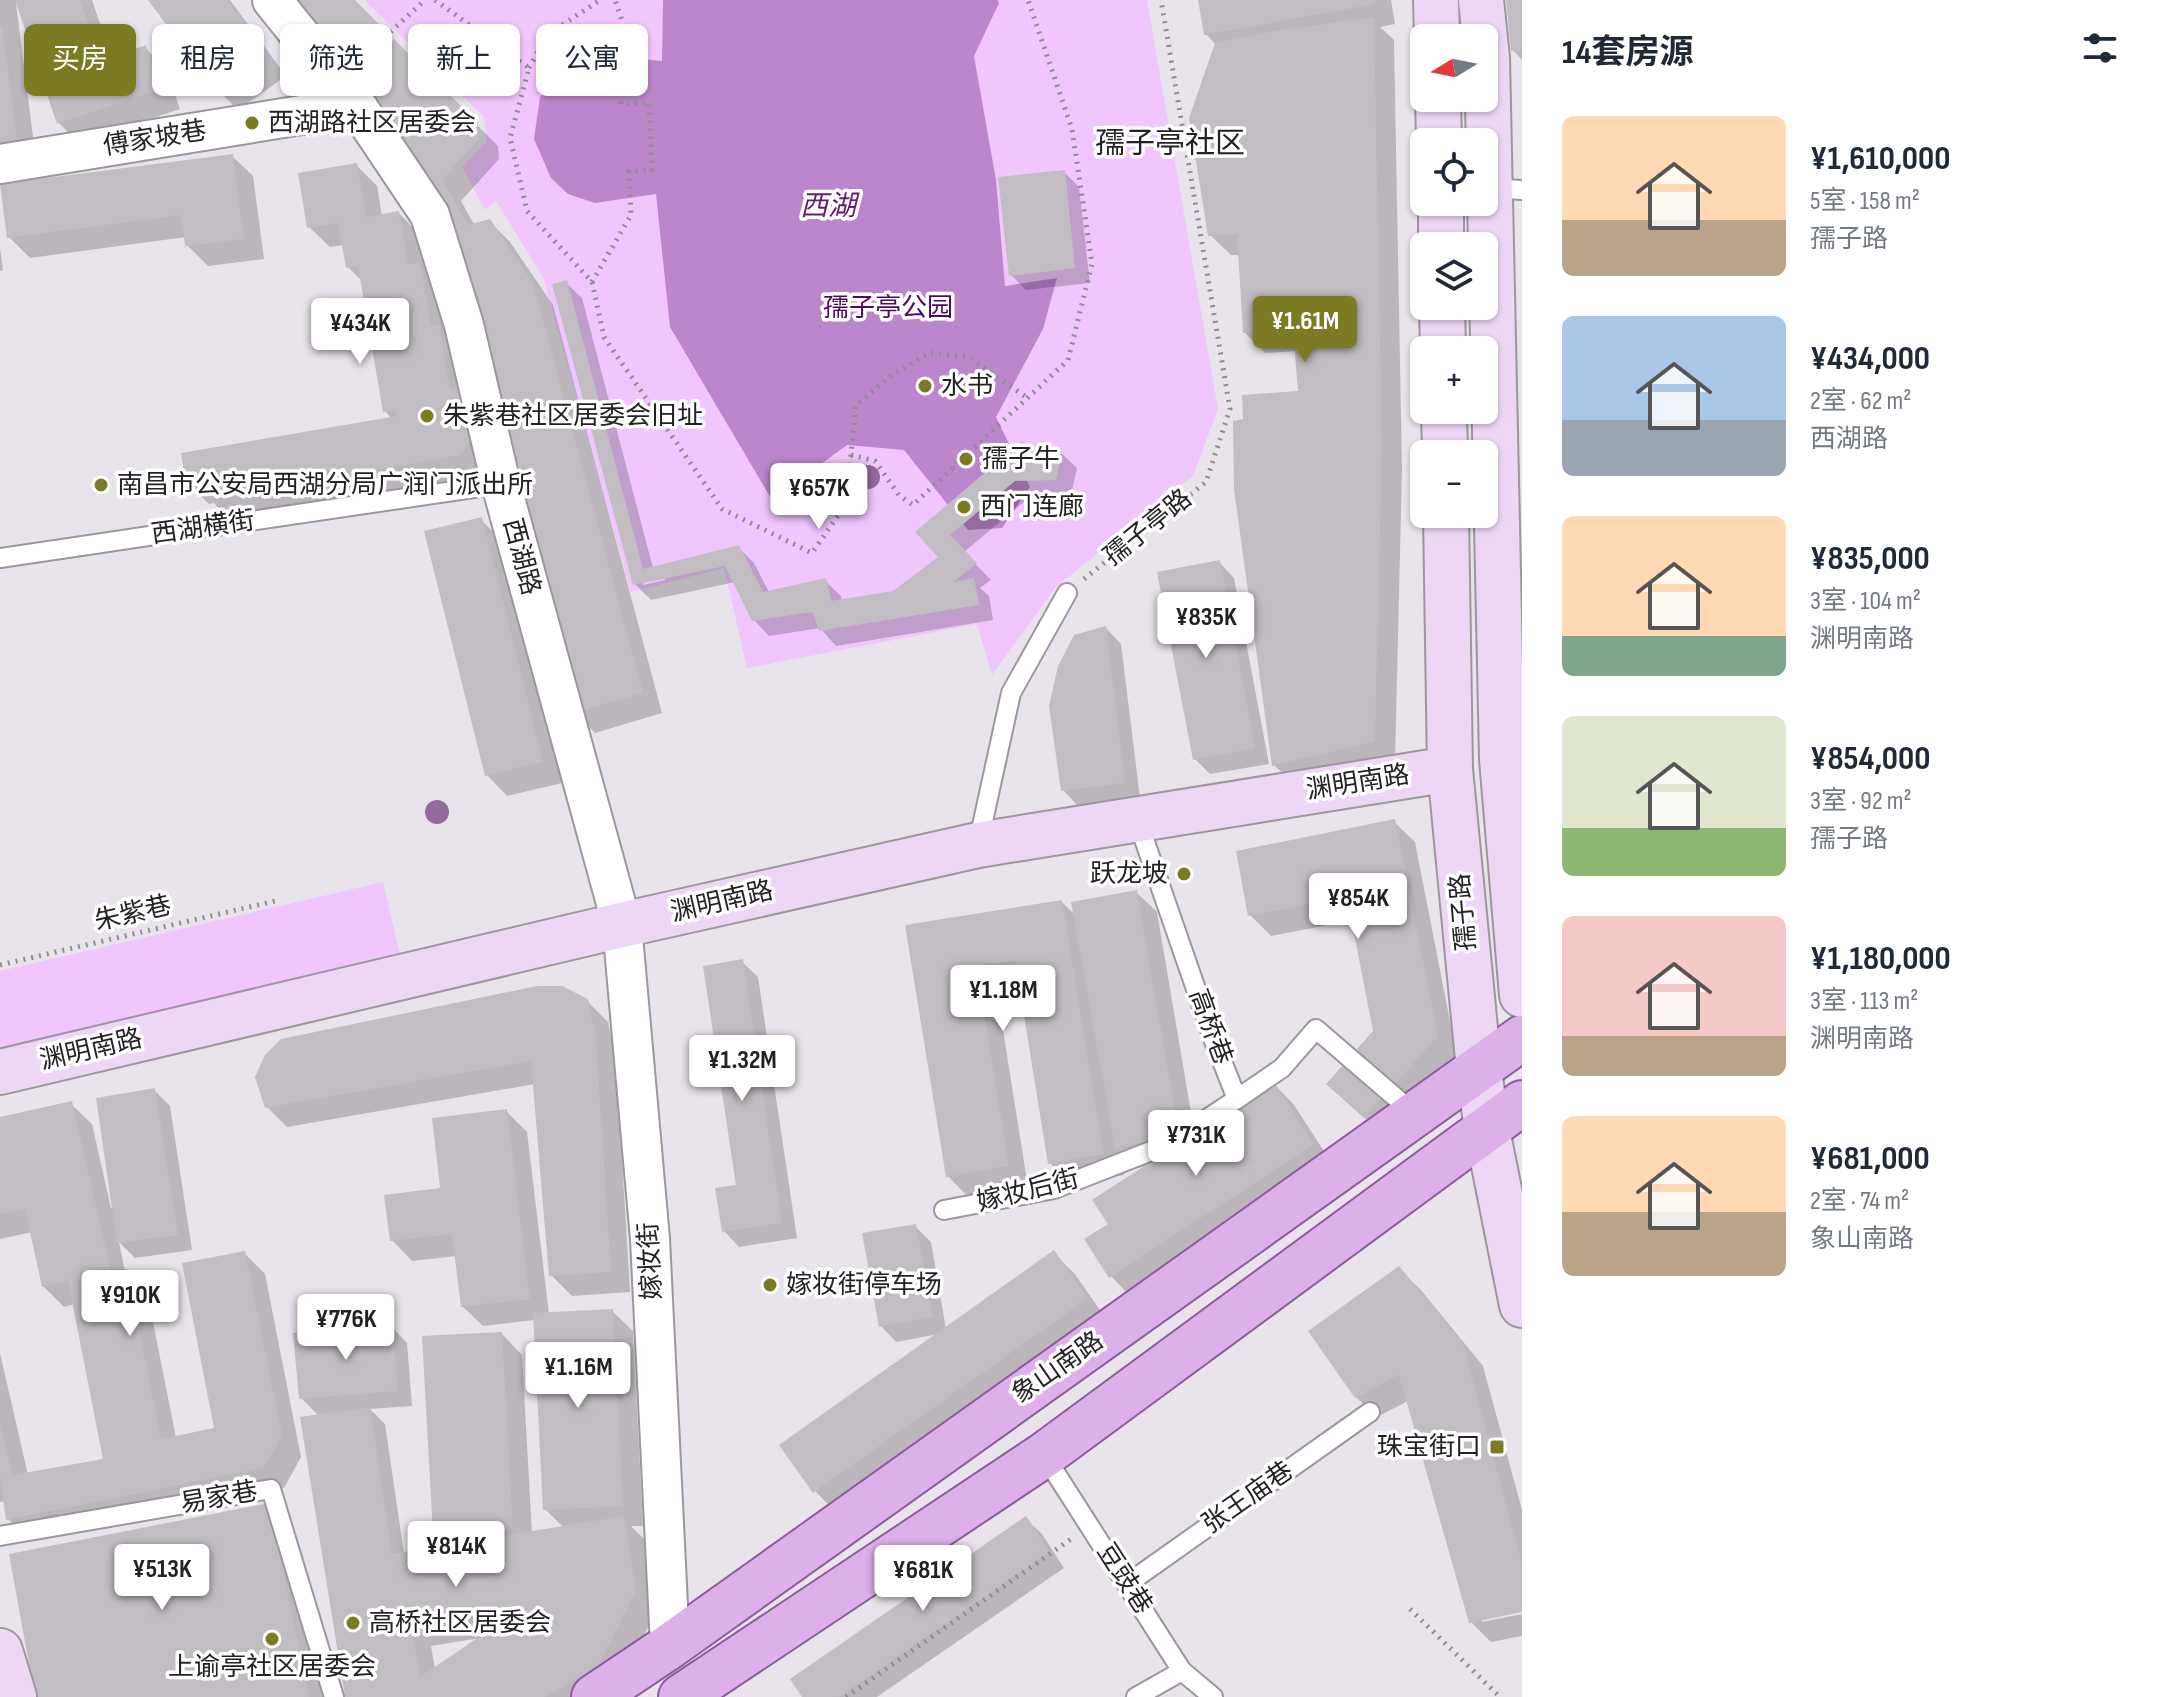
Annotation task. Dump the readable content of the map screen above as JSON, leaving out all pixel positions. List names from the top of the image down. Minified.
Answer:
{"streets":{"main road":["渊明南路","孺子路","象山南路"],"street":["傅家坡巷","西湖路","嫁妆街"],"lane":["西湖横街","高桥巷","嫁妆后街","易家巷","张王庙巷","豆豉巷"],"path":["孺子亭路","朱紫巷"]},"crossings":[["西湖横街","西湖路"],["西湖路","渊明南路"],["西湖路","嫁妆街"],["渊明南路","孺子路"],["渊明南路","高桥巷"],["渊明南路","嫁妆街"],["孺子路","象山南路"],["高桥巷","嫁妆后街"],["高桥巷","象山南路"],["嫁妆街","象山南路"],["张王庙巷","豆豉巷"]],"districts":["孺子亭社区"],"water":["西湖"],"parks":["孺子亭公园"],"places":{"other":["西湖路社区居委会","水书","朱紫巷社区居委会旧址","孺子牛","南昌市公安局西湖分局广润门派出所","西门连廊","跃龙坡","嫁妆街停车场","高桥社区居委会","上谕亭社区居委会"],"transit":["珠宝街口"]},"north":"left","page":{"heading":"14套房源","map_buttons":["+","−"],"chip":["买房","租房","筛选","新上","公寓"],"list":[{"name":"¥1,610,000","note":"5室 · 158 m² · 孺子路"},{"name":"¥434,000","note":"2室 · 62 m² · 西湖路"},{"name":"¥835,000","note":"3室 · 104 m² · 渊明南路"},{"name":"¥854,000","note":"3室 · 92 m² · 孺子路"},{"name":"¥1,180,000","note":"3室 · 113 m² · 渊明南路"},{"name":"¥681,000","note":"2室 · 74 m² · 象山南路"}],"price":["¥1.61M","¥434K","¥657K","¥835K","¥854K","¥1.18M","¥1.32M","¥731K","¥910K","¥776K","¥1.16M","¥814K","¥513K","¥681K"]}}
